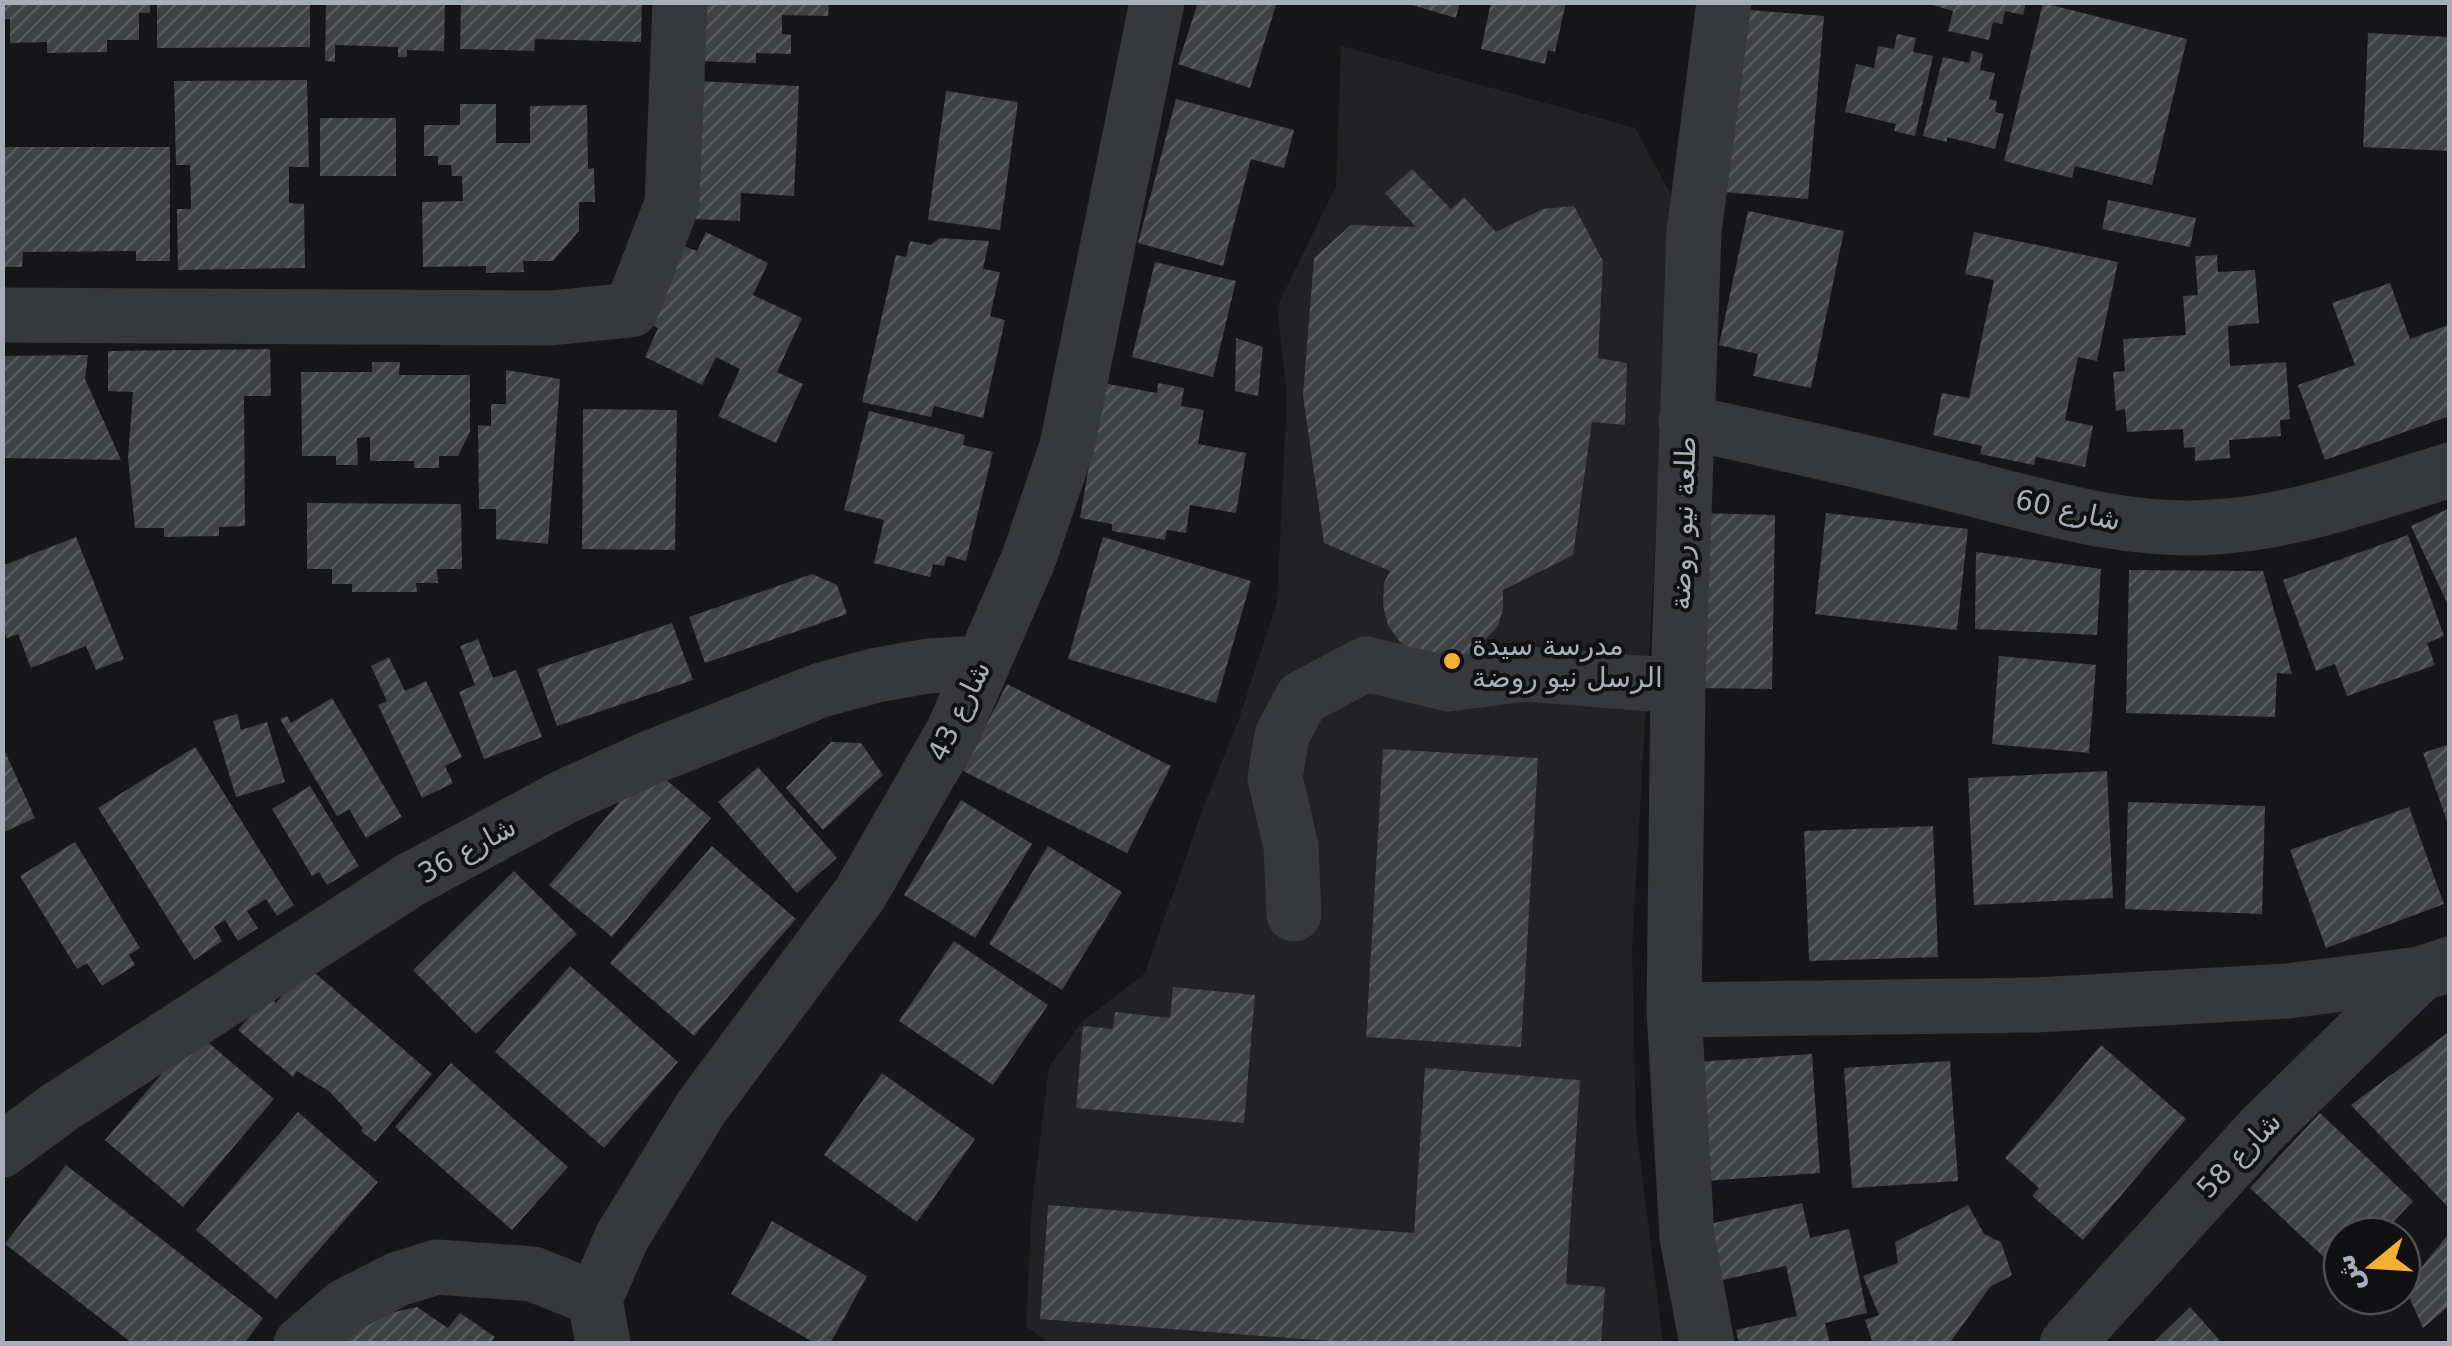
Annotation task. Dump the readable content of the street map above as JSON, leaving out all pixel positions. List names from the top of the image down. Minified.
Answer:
{"streets":{"street":["شارع 60","طلعة نيو روضة","شارع 43","شارع 36","شارع 58"]},"crossings":[["شارع 60","طلعة نيو روضة"],["شارع 43","شارع 36"]],"places":["مدرسة سيدة الرسل نيو روضة"],"north":"left"}
